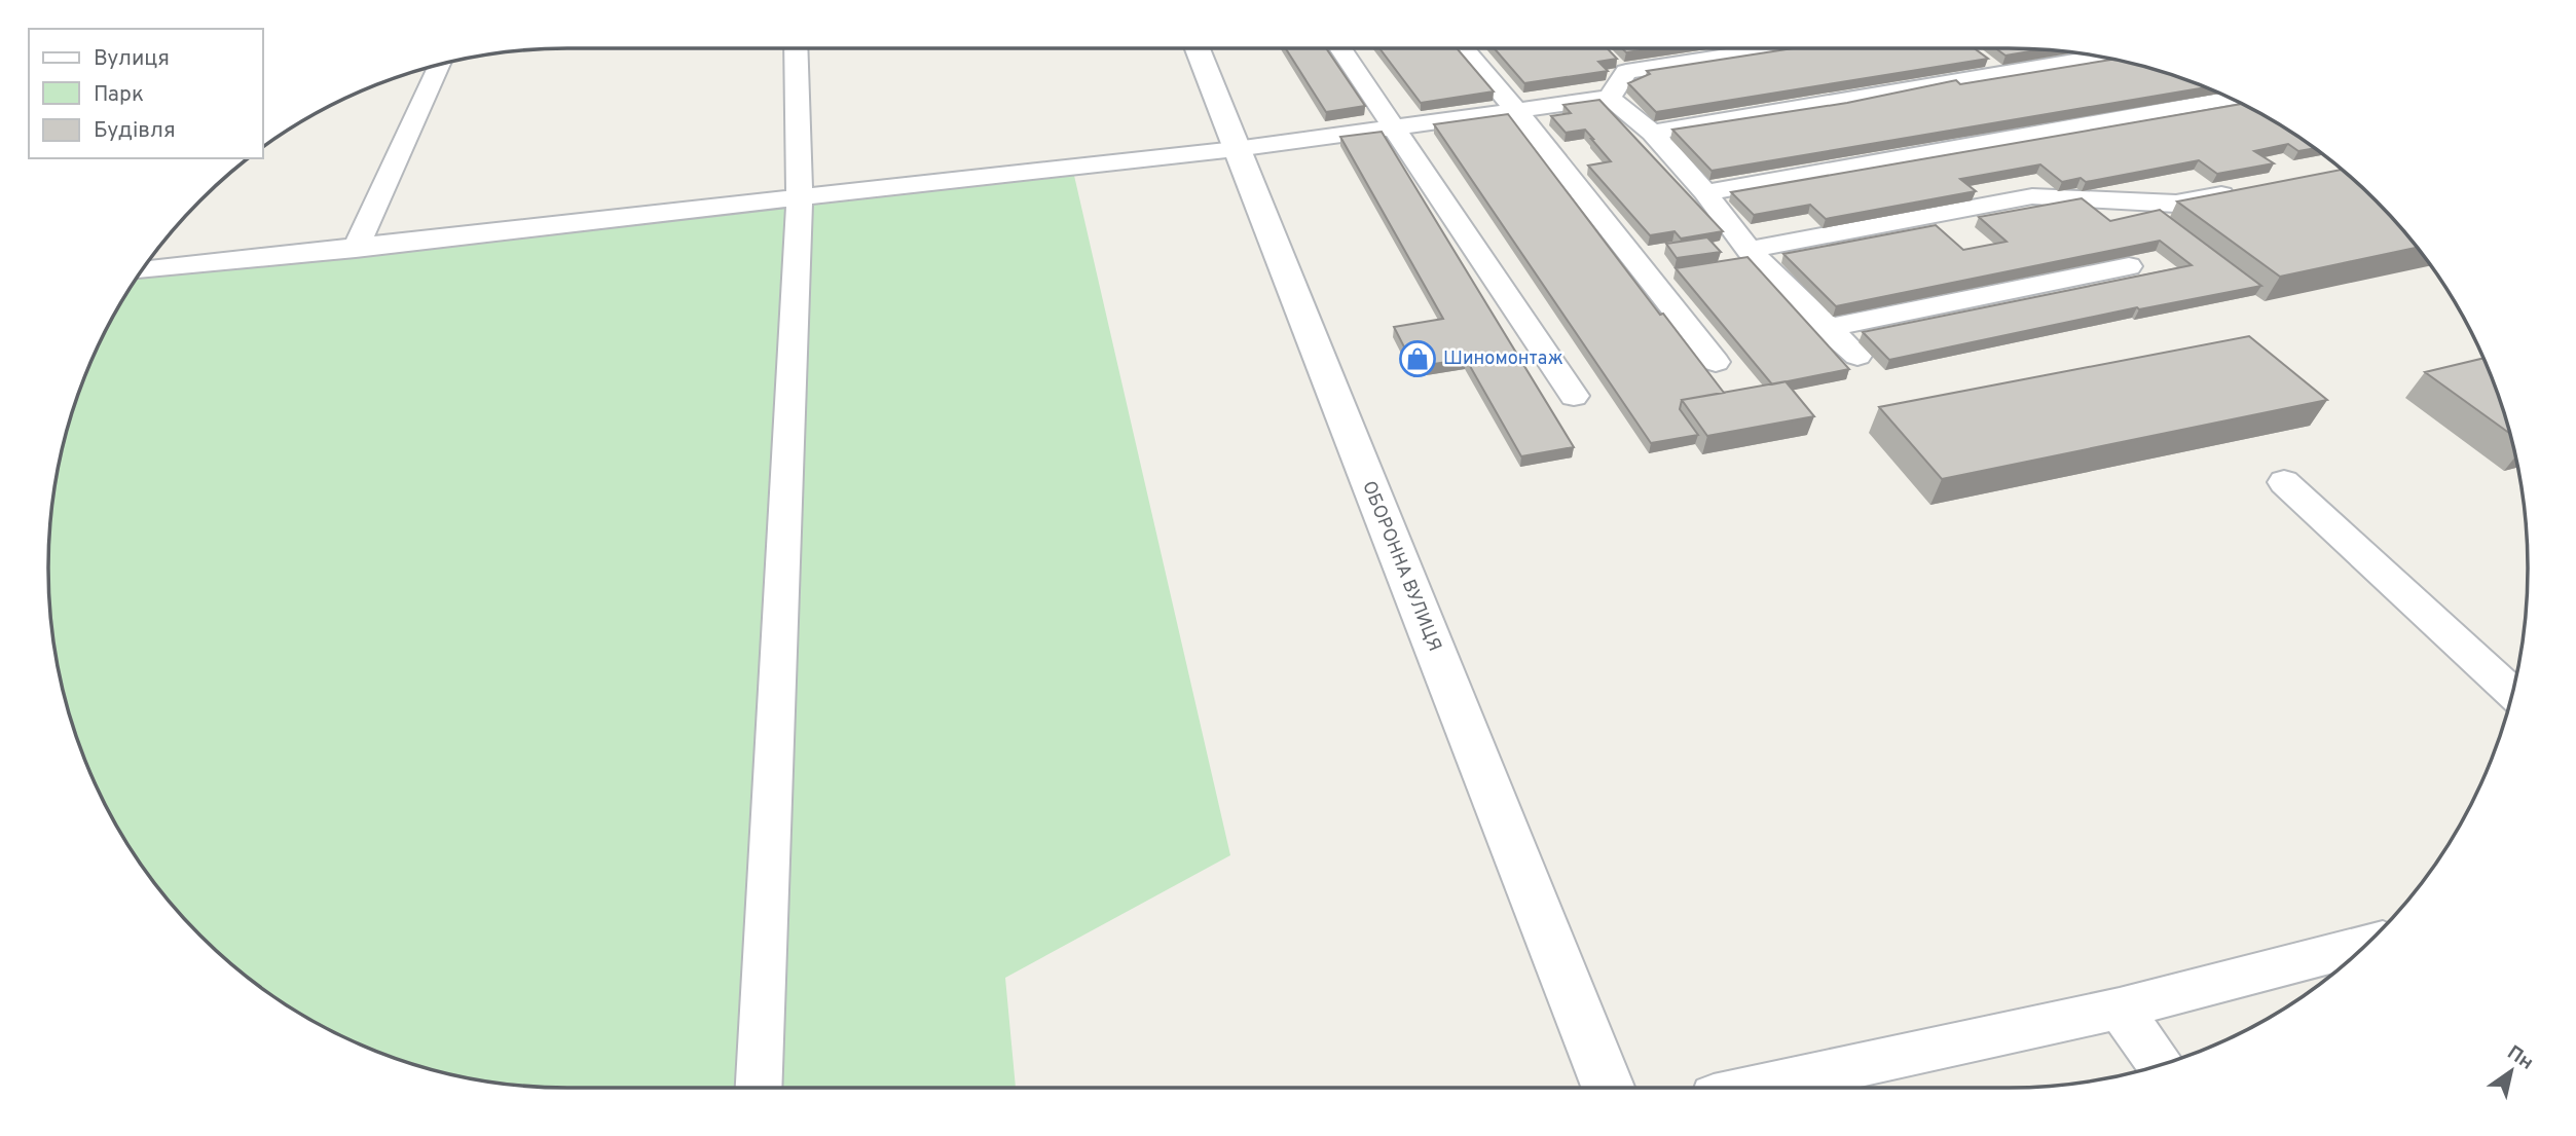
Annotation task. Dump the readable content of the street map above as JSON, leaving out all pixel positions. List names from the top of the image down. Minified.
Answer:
{"streets":{"street":["ОБОРОННА ВУЛИЦЯ"]},"places":{"shop":["Шиномонтаж"]},"legend":["Вулиця","Парк","Будівля"],"north":"top right"}
